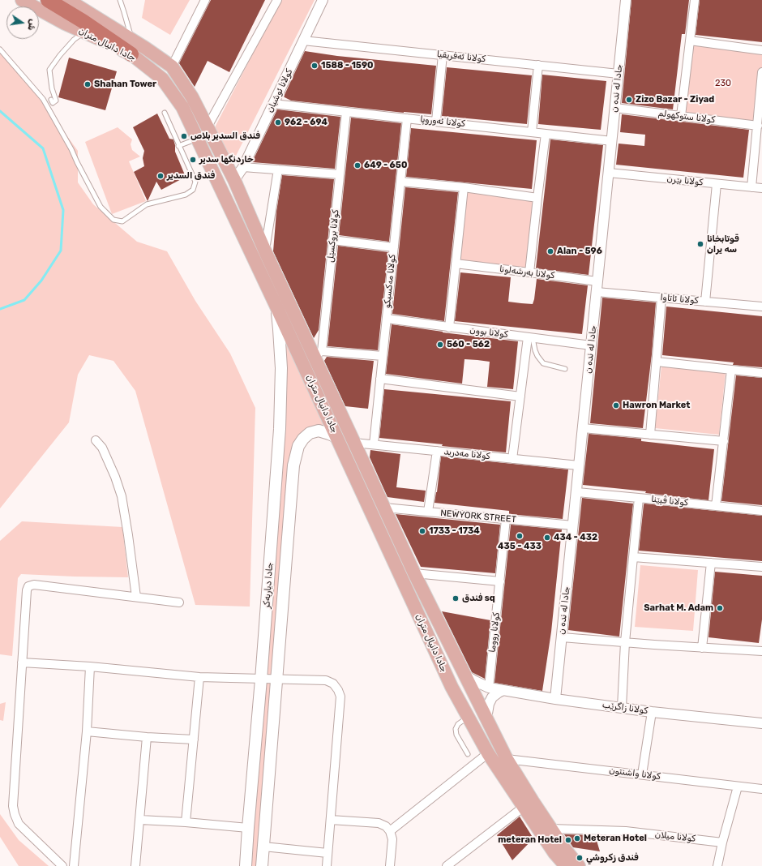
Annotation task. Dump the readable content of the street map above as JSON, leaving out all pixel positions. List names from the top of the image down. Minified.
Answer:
{"streets":{"main road":["جادا دانيال متران","جادا دیاربه‌كر"],"street":["كولانا ئه‌فریقیا","جادا له نده ن","كولانا ئوشيان","كولانا ستوكهولم","كولانا ئه‌وروپا","كولانا بێرن","كولانا بروکسێل","كولانا به‌رشه‌لونا","كولانا مەکسیکو","كولانا ئاتاوا","كولانا بوون","كولانا مه‌درید","كولانا ڤیێنا","NEWYORK STREET","كولانا رووما","كولانا زاگرێب","كولانا واشنتون","كولانا ميلان"]},"crossings":[["جادا دانيال متران","كولانا ئوشيان"],["جادا دانيال متران","كولانا بروکسێل"],["جادا دانيال متران","كولانا مه‌درید"],["جادا دانيال متران","NEWYORK STREET"],["جادا دانيال متران","جادا دیاربه‌كر"],["جادا دانيال متران","كولانا زاگرێب"],["جادا دانيال متران","كولانا واشنتون"],["جادا دانيال متران","كولانا ميلان"],["كولانا ئه‌فریقیا","جادا له نده ن"],["كولانا ئه‌فریقیا","كولانا ئوشيان"],["جادا له نده ن","كولانا ستوكهولم"],["جادا له نده ن","كولانا ئه‌وروپا"],["جادا له نده ن","كولانا بێرن"],["جادا له نده ن","كولانا به‌رشه‌لونا"],["جادا له نده ن","كولانا ئاتاوا"],["جادا له نده ن","كولانا بوون"],["جادا له نده ن","كولانا مه‌درید"],["جادا له نده ن","كولانا ڤیێنا"],["جادا له نده ن","NEWYORK STREET"],["جادا له نده ن","كولانا زاگرێب"],["كولانا ئوشيان","كولانا ئه‌وروپا"],["كولانا ئه‌وروپا","كولانا بروکسێل"],["كولانا ئه‌وروپا","كولانا مەکسیکو"],["كولانا به‌رشه‌لونا","كولانا ئاتاوا"],["كولانا مەکسیکو","كولانا بوون"],["كولانا مەکسیکو","كولانا مه‌درید"],["NEWYORK STREET","كولانا رووما"],["كولانا رووما","كولانا زاگرێب"]],"parks":["230"],"places":["1588 - 1590","Shahan Tower","Zizo Bazar - Ziyad","962 - 694","فندق السدير بلاص","خاردنگها سدير","649 - 650","فندق السدير","قوتابخانا سه يران","Alan - 596","560 - 562","Hawron Market","1733 - 1734","435 - 433","434 - 432","فندق sq","Sarhat M. Adam","Meteran Hotel","meteran Hotel","فندق زكروشي"],"north":"right"}
